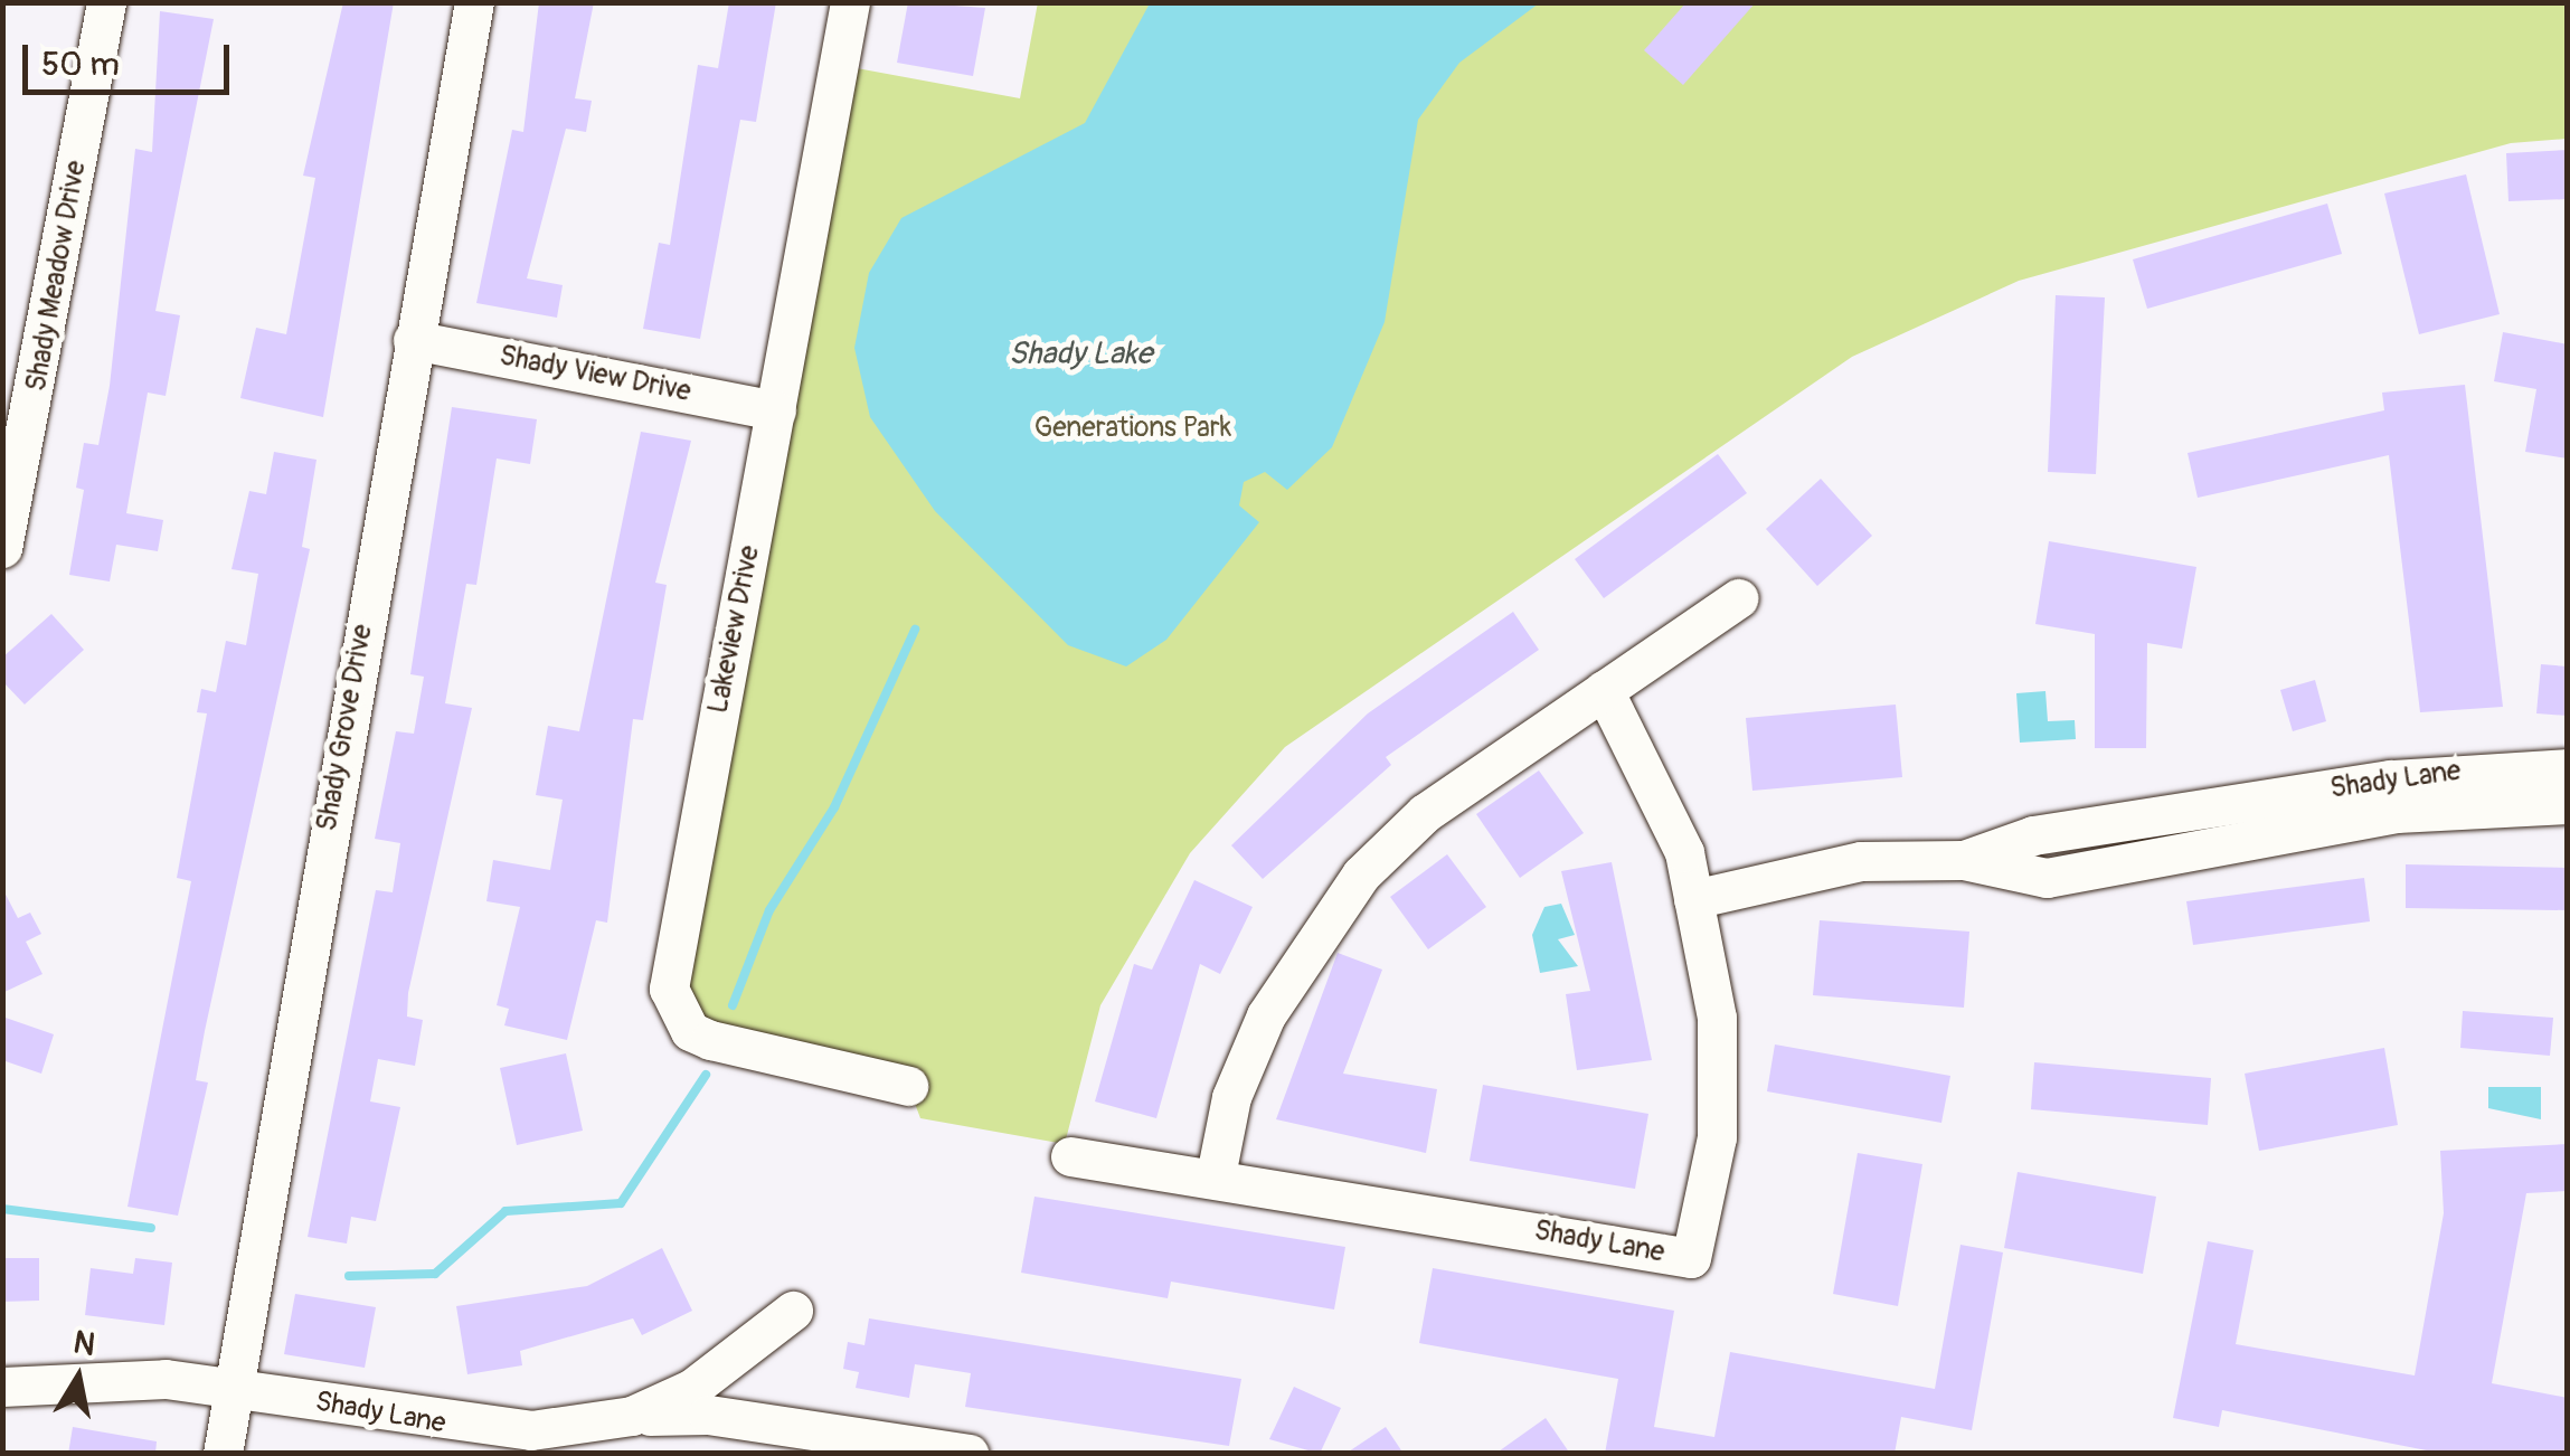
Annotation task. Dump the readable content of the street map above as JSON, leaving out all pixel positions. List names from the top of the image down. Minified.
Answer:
{"streets":{"street":["Shady Meadow Drive","Shady View Drive","Lakeview Drive","Shady Grove Drive","Shady Lane"]},"crossings":[["Shady View Drive","Lakeview Drive"],["Shady View Drive","Shady Grove Drive"],["Shady Grove Drive","Shady Lane"]],"water":["Shady Lake"],"parks":["Generations Park"],"scale_bar":"50 m","north":"top"}
